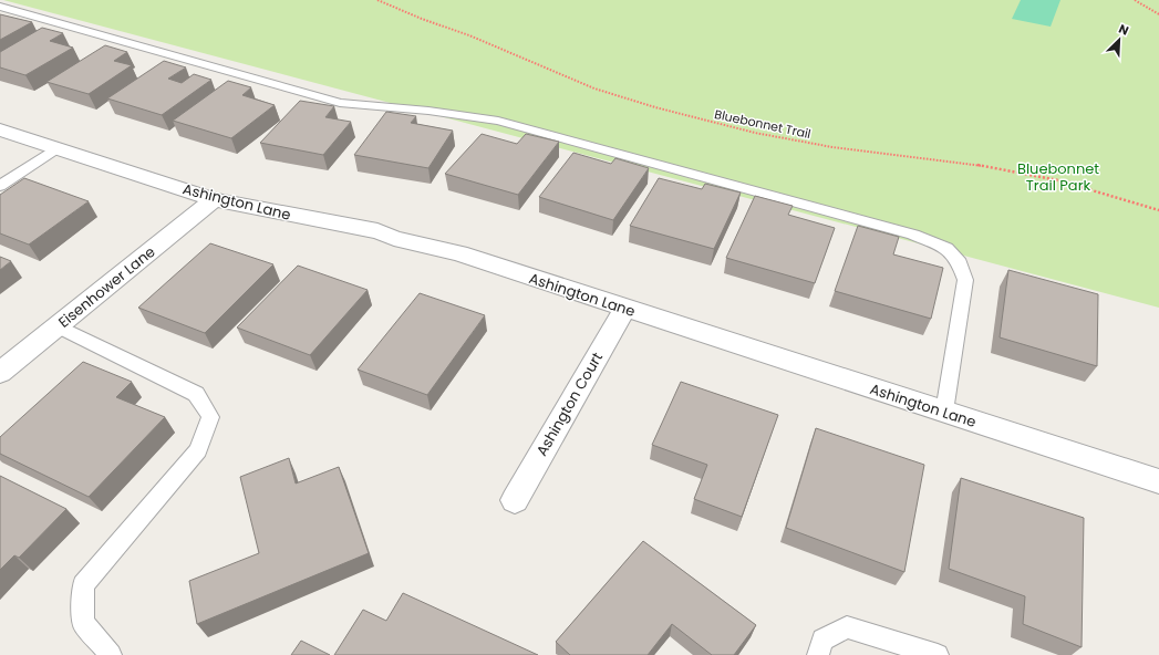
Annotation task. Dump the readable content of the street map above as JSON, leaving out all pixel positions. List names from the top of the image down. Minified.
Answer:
{"streets":{"street":["Ashington Lane","Eisenhower Lane","Ashington Court"],"path":["Bluebonnet Trail"]},"crossings":[["Ashington Lane","Eisenhower Lane"],["Ashington Lane","Ashington Court"]],"parks":["Bluebonnet Trail Park"],"north":"top right"}
